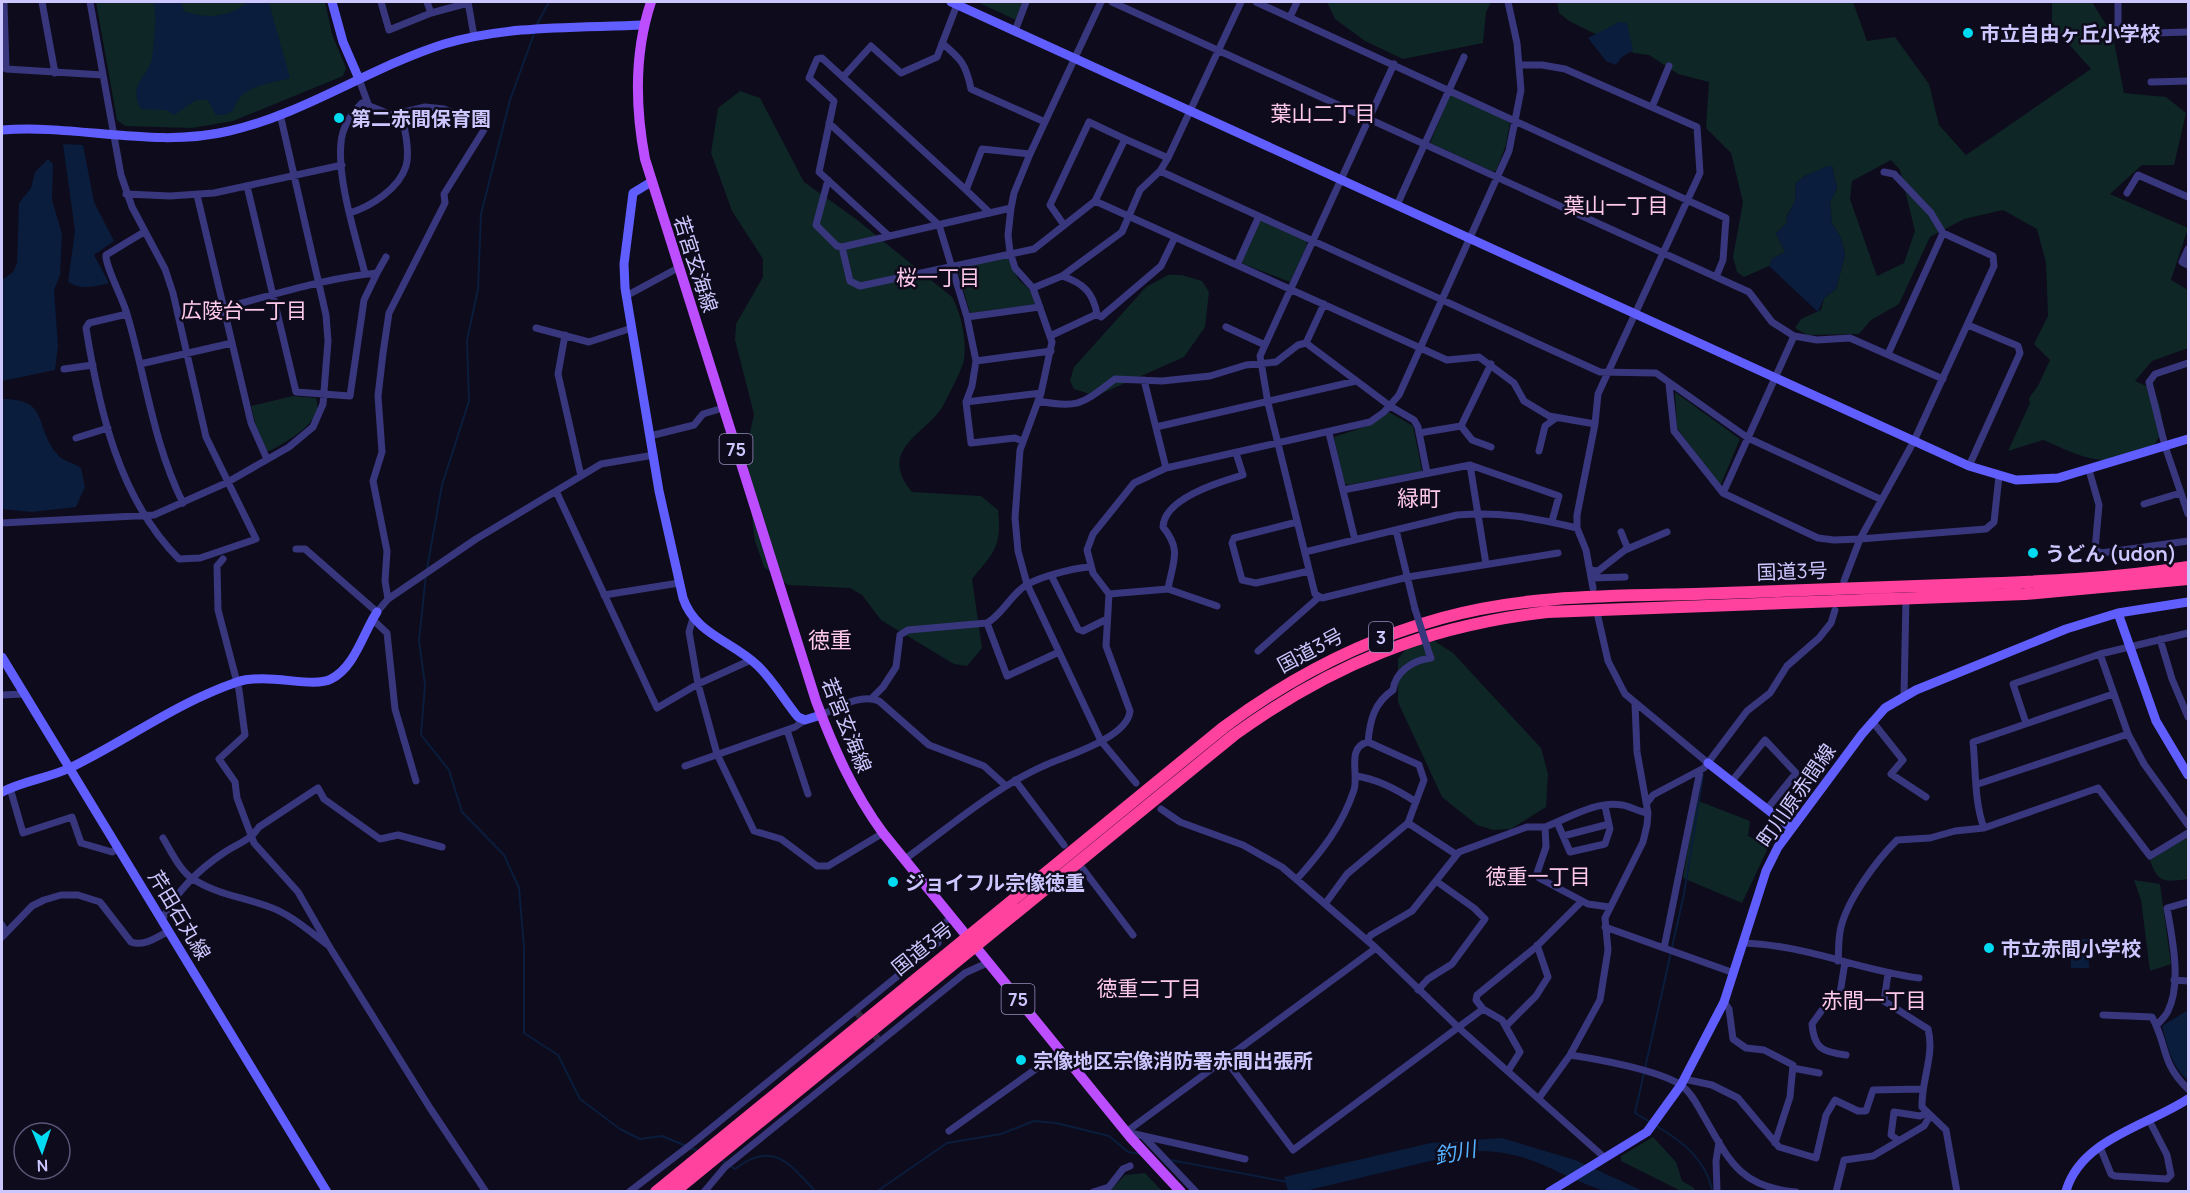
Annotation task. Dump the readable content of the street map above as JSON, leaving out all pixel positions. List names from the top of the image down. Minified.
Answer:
{"streets":{"highway":["国道3号","3"],"main road":["若宮玄海線","75"],"street":["町川原赤間線","芹田石丸線"]},"crossings":[["若宮玄海線","国道3号"]],"districts":["葉山二丁目","葉山一丁目","桜一丁目","広陵台一丁目","緑町","徳重","徳重一丁目","徳重二丁目","赤間一丁目"],"water":["釣川"],"places":["市立自由ヶ丘小学校","第二赤間保育園","うどん (udon)","ジョイフル宗像徳重","市立赤間小学校","宗像地区宗像消防署赤間出張所"],"north":"bottom"}
